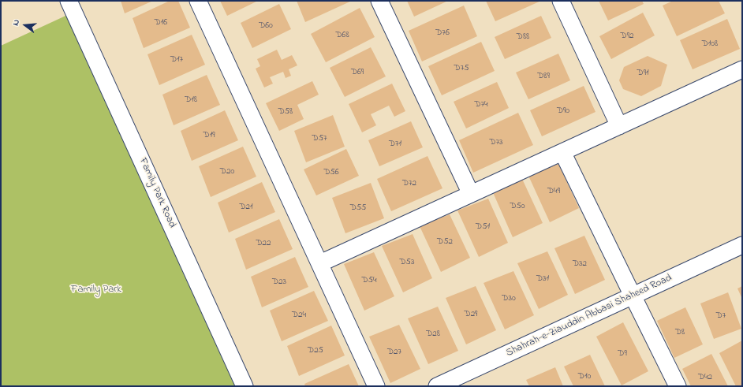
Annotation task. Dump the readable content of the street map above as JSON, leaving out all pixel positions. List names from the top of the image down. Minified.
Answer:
{"streets":{"street":["Family Park Road","Shahrah-e-Ziauddin Abbasi Shaheed Road"]},"parks":["Family Park"],"house_numbers":["D16","D60","D76","D68","D92","D88","D108","D17","D75","D69","D91","D89","D18","D74","D90","D58","D19","D57","D73","D71","D20","D56","D72","D49","D50","D21","D55","D51","D52","D22","D53","D32","D31","D54","D23","D30","D29","D24","D7","D8","D28","D25","D27","D9","D10","D42"],"north":"left"}
